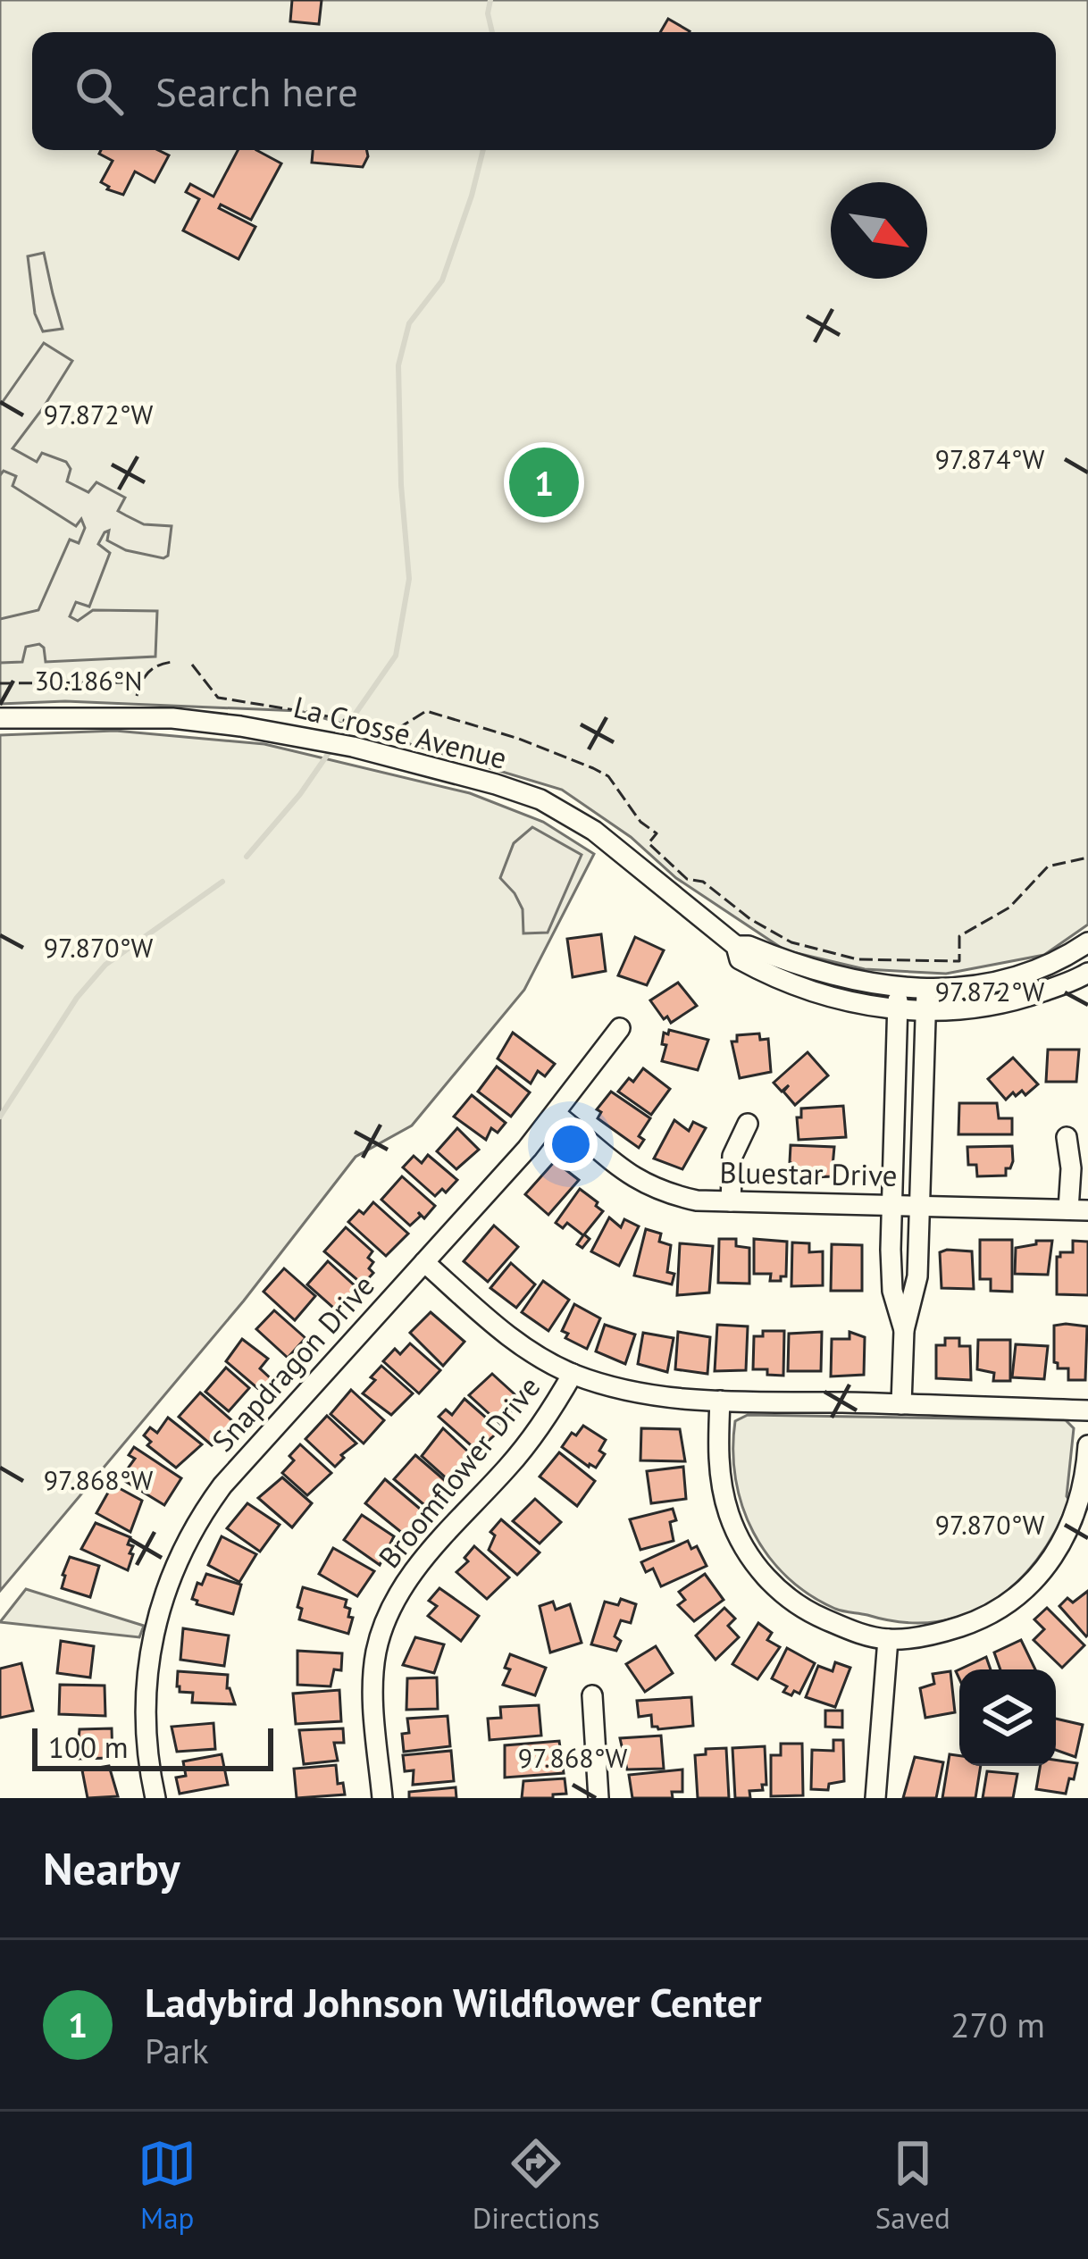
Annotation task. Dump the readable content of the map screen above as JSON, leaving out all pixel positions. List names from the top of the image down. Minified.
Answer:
{"streets":{"street":["La Crosse Avenue","Bluestar Drive","Snapdragon Drive","Broomflower Drive"]},"crossings":[["Bluestar Drive","Snapdragon Drive"]],"scale_bar":"100 m","north":"bottom right","page":{"search":"Search here","pins":"1","scale":"100 m","heading":"Nearby","list":[{"mark":"1","name":"Ladybird Johnson Wildflower Center","note":"Park","value":"270 m"}],"nav":["Map","Directions","Saved"]},"coordinates":["97.872°W","97.874°W","30.186°N","97.870°W","97.868°W"]}
